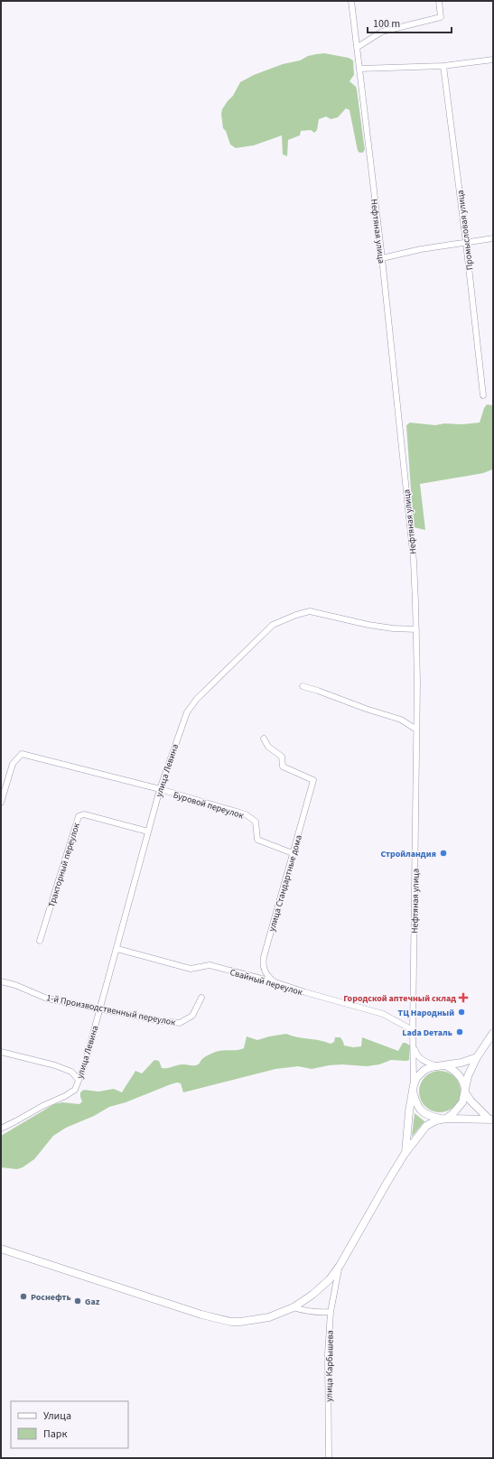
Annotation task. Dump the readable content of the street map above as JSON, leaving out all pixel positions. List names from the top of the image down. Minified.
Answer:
{"streets":{"street":["Промысловая улица","Нефтяная улица","улица Левина","Буровой переулок","Тракторный переулок","улица Стандартные дома","Свайный переулок","1-й Производственный переулок","улица Карбышева"]},"crossings":[["Нефтяная улица","улица Левина"],["Нефтяная улица","Свайный переулок"],["улица Левина","Буровой переулок"],["улица Левина","Тракторный переулок"],["улица Левина","Свайный переулок"],["улица Левина","1-й Производственный переулок"],["Буровой переулок","улица Стандартные дома"],["улица Стандартные дома","Свайный переулок"]],"places":{"other":["Стройландия","ТЦ Народный","Lada Dеталь","Роснефть","Gaz"],"health":["Городской аптечный склад"]},"legend":["Улица","Парк"],"scale_bar":"100 m"}
